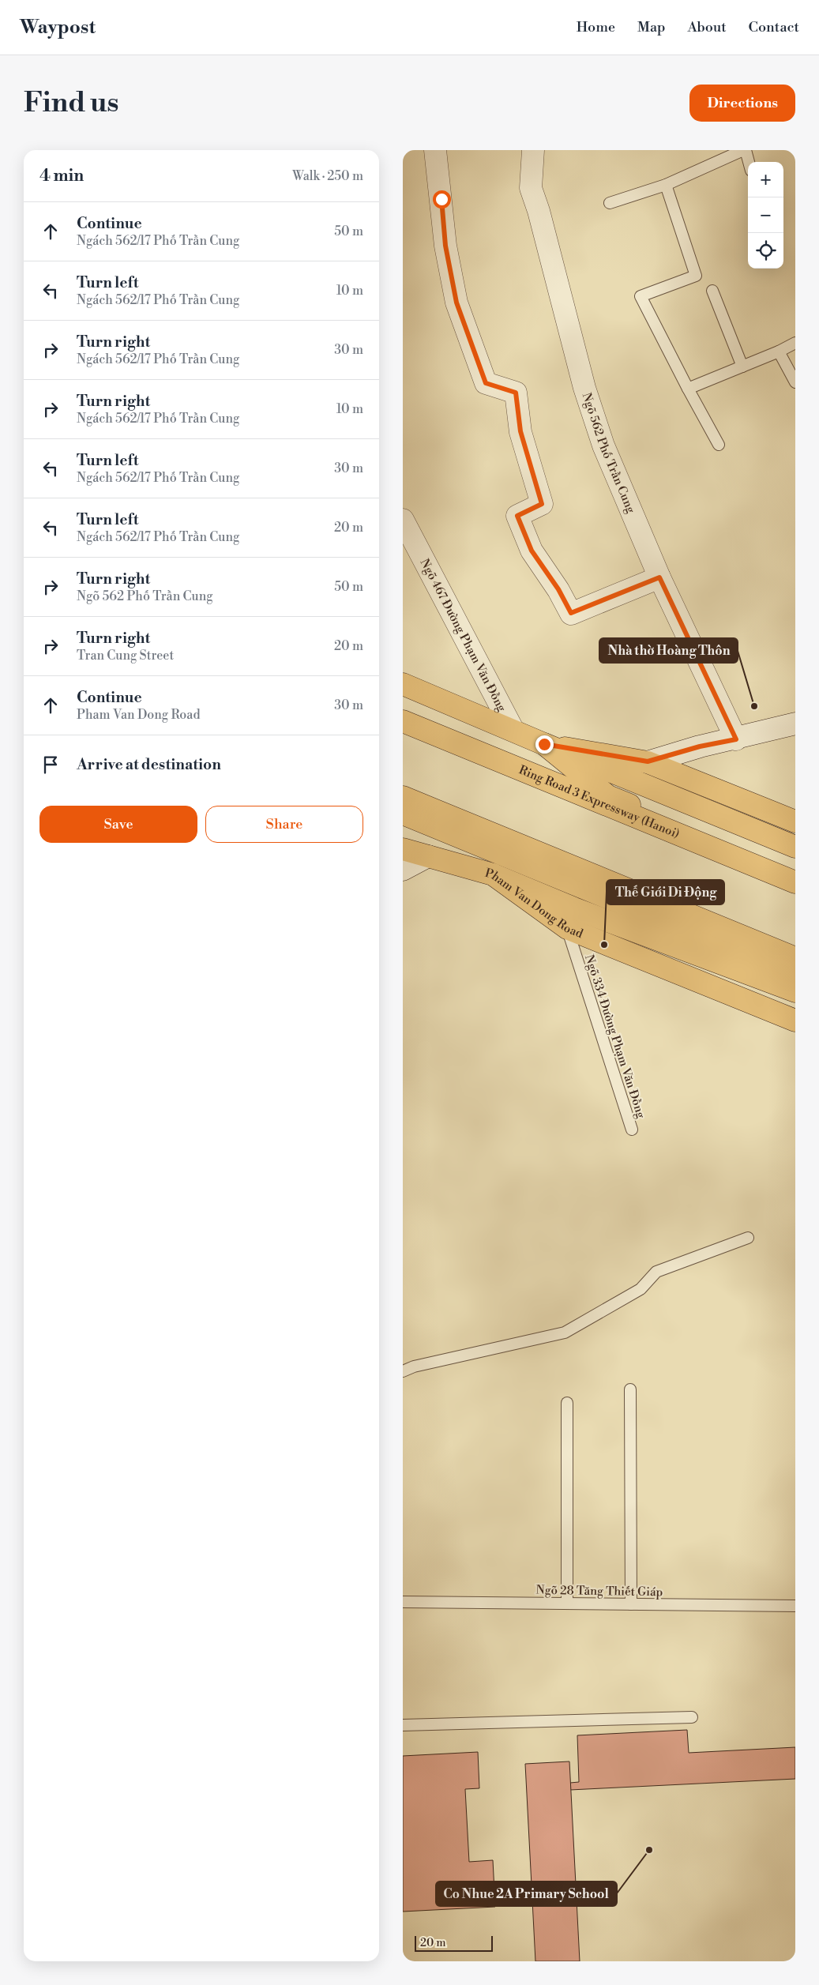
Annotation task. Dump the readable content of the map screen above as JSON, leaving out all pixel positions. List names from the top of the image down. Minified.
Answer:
{"streets":{"main road":["Ring Road 3 Expressway (Hanoi)","Pham Van Dong Road"],"street":["Ngõ 562 Phố Trần Cung","Ngõ 467 Đường Phạm Văn Đồng"],"lane":["Ngõ 334 Đường Phạm Văn Đồng","Ngõ 28 Tăng Thiết Giáp"]},"crossings":[["Pham Van Dong Road","Ngõ 334 Đường Phạm Văn Đồng"]],"places":["Nhà thờ Hoàng Thôn","Thế Giới Di Động","Co Nhue 2A Primary School"],"scale_bar":"20 m","page":{"header":"Waypost","nav":["Home","Map","About","Contact"],"buttons":["Directions",["Save","Share"]],"title":"Find us","heading":["4 min","Walk · 250 m"],"map_buttons":["+","−"],"list":[["Continue","Ngách 562/17 Phố Trần Cung","50 m"],["Turn left","Ngách 562/17 Phố Trần Cung","10 m"],["Turn right","Ngách 562/17 Phố Trần Cung","30 m"],["Turn right","Ngách 562/17 Phố Trần Cung","10 m"],["Turn left","Ngách 562/17 Phố Trần Cung","30 m"],["Turn left","Ngách 562/17 Phố Trần Cung","20 m"],["Turn right","Ngõ 562 Phố Trần Cung","50 m"],["Turn right","Tran Cung Street","20 m"],["Continue","Pham Van Dong Road","30 m"],"Arrive at destination"],"scale":"20 m"}}
